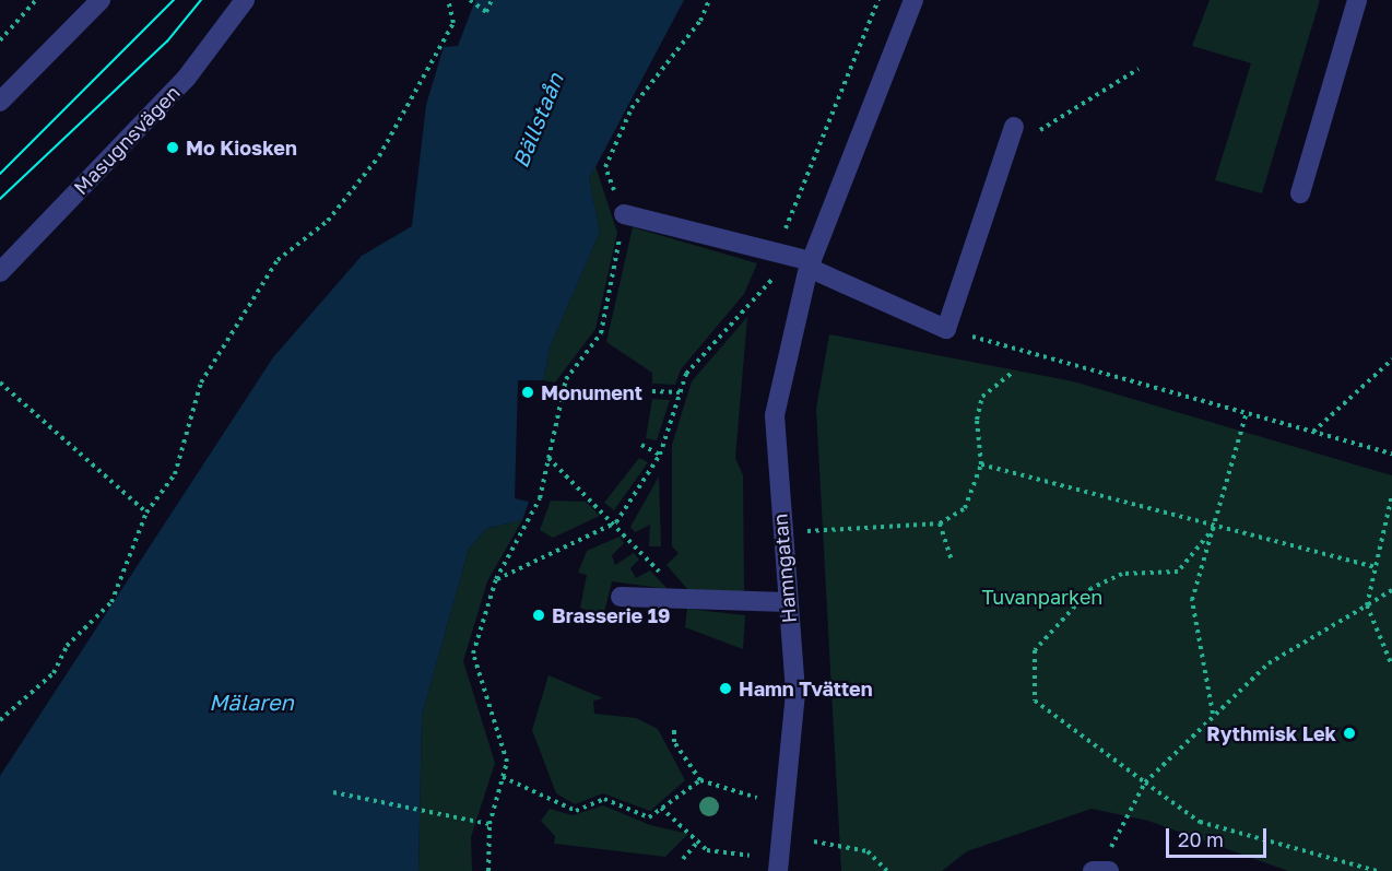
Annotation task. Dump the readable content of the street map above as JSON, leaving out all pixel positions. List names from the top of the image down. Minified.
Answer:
{"streets":{"street":["Masugnsvägen","Hamngatan"]},"water":["Bällstaån","Mälaren"],"parks":["Tuvanparken"],"places":["Mo Kiosken","Monument","Brasserie 19","Hamn Tvätten","Rythmisk Lek"],"scale_bar":"20 m"}
